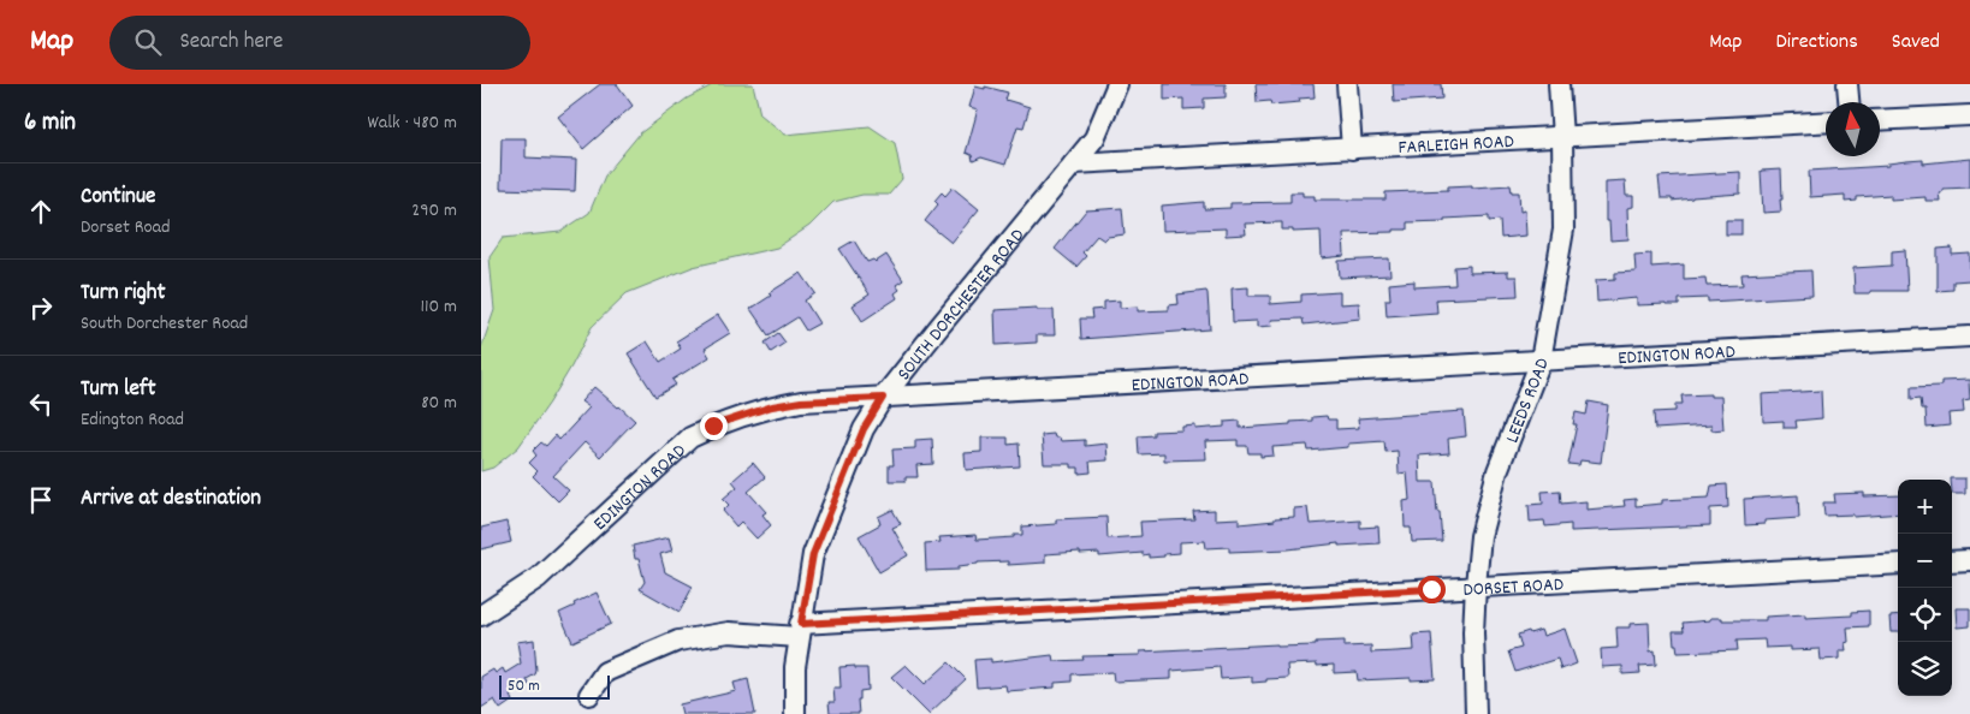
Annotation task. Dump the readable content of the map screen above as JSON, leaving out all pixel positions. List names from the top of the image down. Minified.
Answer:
{"streets":{"street":["FARLEIGH ROAD","SOUTH DORCHESTER ROAD","EDINGTON ROAD","LEEDS ROAD","DORSET ROAD"]},"crossings":[["FARLEIGH ROAD","SOUTH DORCHESTER ROAD"],["FARLEIGH ROAD","LEEDS ROAD"],["SOUTH DORCHESTER ROAD","EDINGTON ROAD"],["SOUTH DORCHESTER ROAD","DORSET ROAD"],["EDINGTON ROAD","LEEDS ROAD"],["LEEDS ROAD","DORSET ROAD"]],"scale_bar":"50 m","north":"top","page":{"header":"Map","search":"Search here","nav":["Map","Directions","Saved"],"heading":["6 min","Walk · 480 m"],"list":[["Continue","Dorset Road","290 m"],["Turn right","South Dorchester Road","110 m"],["Turn left","Edington Road","80 m"],"Arrive at destination"],"map_buttons":["+","−"],"scale":"50 m"}}
